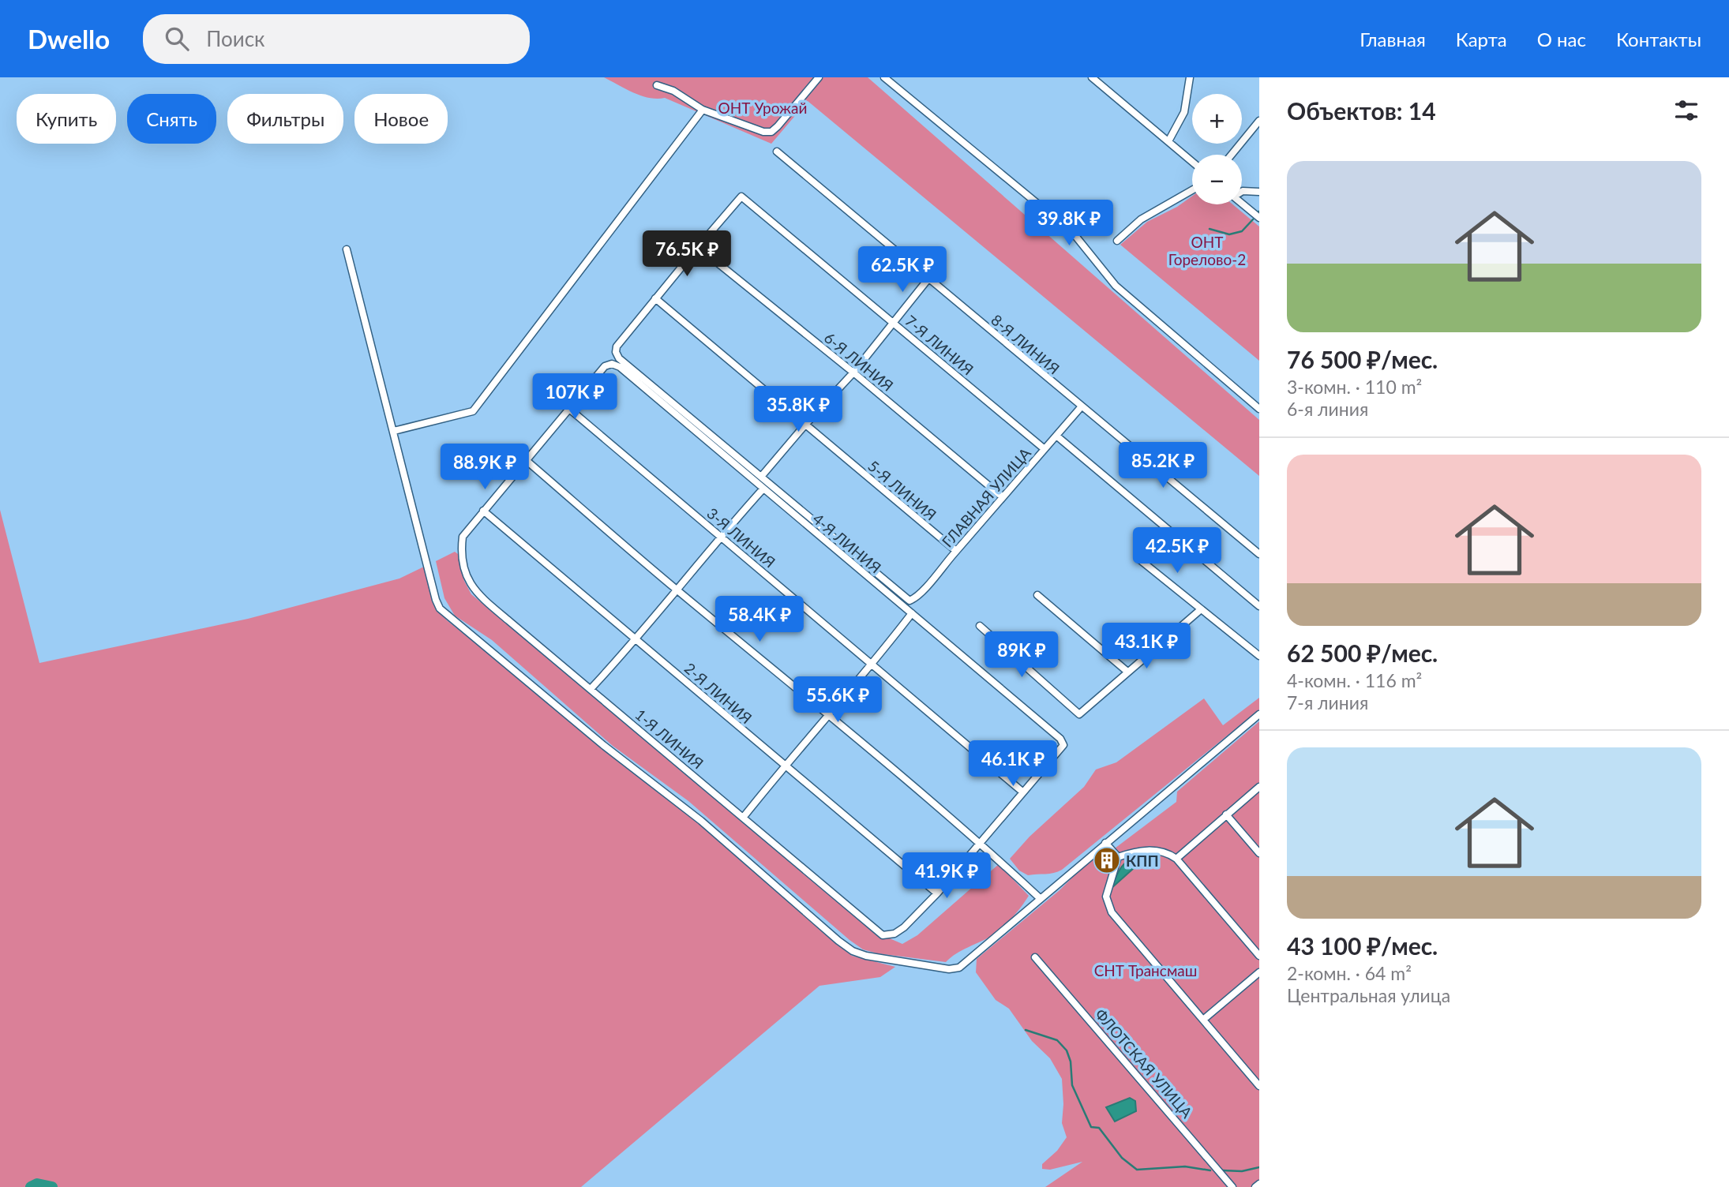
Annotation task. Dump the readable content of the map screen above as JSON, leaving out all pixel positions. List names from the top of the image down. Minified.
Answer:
{"streets":{"street":["8-Я ЛИНИЯ","7-Я ЛИНИЯ","6-Я ЛИНИЯ","5-Я ЛИНИЯ","ГЛАВНАЯ УЛИЦА","3-Я ЛИНИЯ","4-Я ЛИНИЯ","2-Я ЛИНИЯ","1-Я ЛИНИЯ","ФЛОТСКАЯ УЛИЦА"]},"crossings":[["8-Я ЛИНИЯ","ГЛАВНАЯ УЛИЦА"],["7-Я ЛИНИЯ","6-Я ЛИНИЯ"],["7-Я ЛИНИЯ","ГЛАВНАЯ УЛИЦА"],["6-Я ЛИНИЯ","ГЛАВНАЯ УЛИЦА"],["5-Я ЛИНИЯ","ГЛАВНАЯ УЛИЦА"],["3-Я ЛИНИЯ","4-Я ЛИНИЯ"],["2-Я ЛИНИЯ","1-Я ЛИНИЯ"]],"parks":["ОНТ Урожай","ОНТ Горелово-2","СНТ Трансмаш"],"places":{"building":["КПП"]},"page":{"header":"Dwello","search":"Поиск","nav":["Главная","Карта","О нас","Контакты"],"heading":"Объектов: 14","map_buttons":["+","−"],"chip":["Купить","Снять","Фильтры","Новое"],"list":[{"name":"76 500 ₽/мес.","note":"3-комн. · 110 m² · 6-я линия"},{"name":"62 500 ₽/мес.","note":"4-комн. · 116 m² · 7-я линия"},{"name":"43 100 ₽/мес.","note":"2-комн. · 64 m² · Центральная улица"}],"price":["39.8K ₽","76.5K ₽","62.5K ₽","107K ₽","35.8K ₽","85.2K ₽","88.9K ₽","42.5K ₽","58.4K ₽","43.1K ₽","89K ₽","55.6K ₽","46.1K ₽","41.9K ₽"]}}
